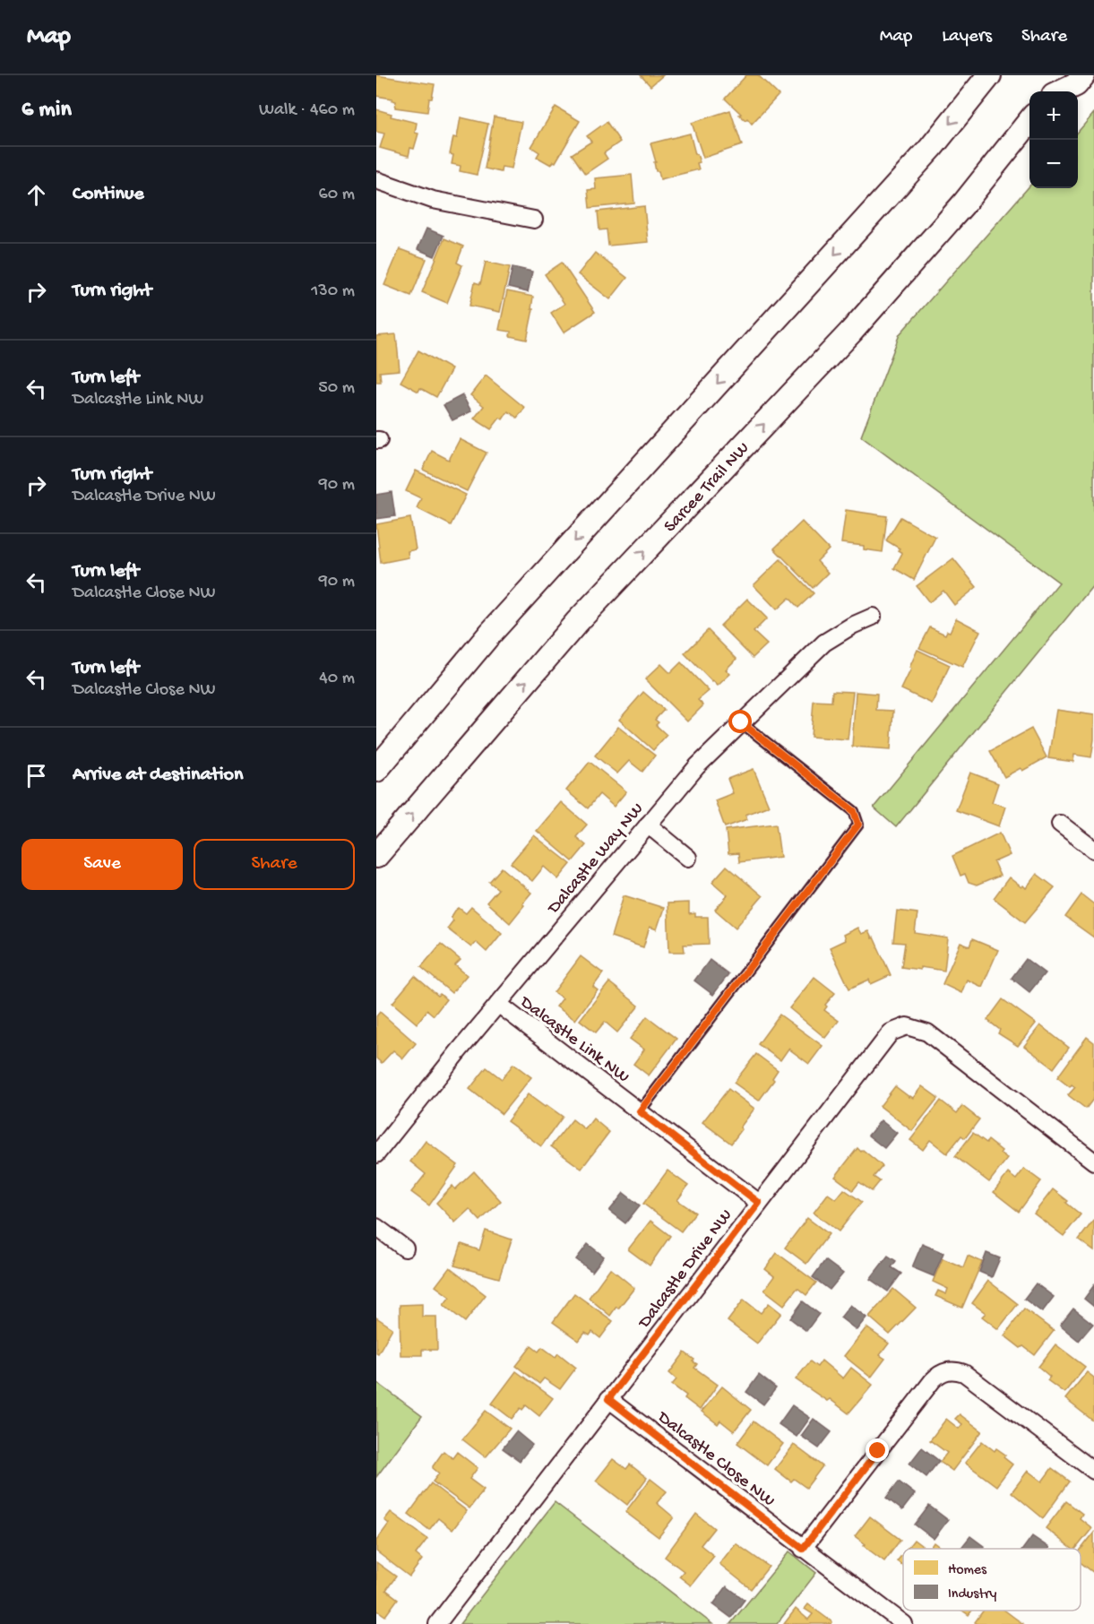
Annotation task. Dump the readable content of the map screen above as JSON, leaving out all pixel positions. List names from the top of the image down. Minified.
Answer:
{"streets":{"main road":["Sarcee Trail NW"],"street":["Dalcastle Way NW","Dalcastle Link NW","Dalcastle Drive NW","Dalcastle Close NW"]},"crossings":[["Dalcastle Way NW","Dalcastle Link NW"],["Dalcastle Link NW","Dalcastle Drive NW"],["Dalcastle Drive NW","Dalcastle Close NW"]],"legend":["Homes","Industry"],"page":{"header":"Map","nav":["Map","Layers","Share"],"heading":["6 min","Walk · 460 m"],"map_buttons":["+","−"],"list":[["Continue","60 m"],["Turn right","130 m"],["Turn left","Dalcastle Link NW","50 m"],["Turn right","Dalcastle Drive NW","90 m"],["Turn left","Dalcastle Close NW","90 m"],["Turn left","Dalcastle Close NW","40 m"],"Arrive at destination"],"buttons":["Save","Share"]}}
